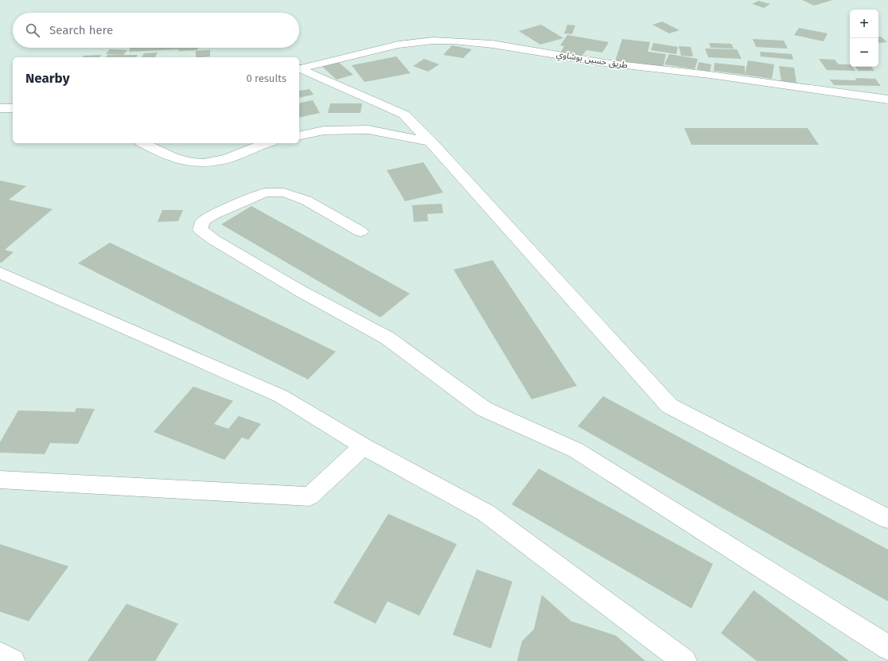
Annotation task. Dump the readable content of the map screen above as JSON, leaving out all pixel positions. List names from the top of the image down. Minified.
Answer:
{"streets":{"street":["طريق حسين بوشاوي"]},"page":{"map_buttons":["+","−"],"search":"Search here","heading":["Nearby","0 results"]}}
